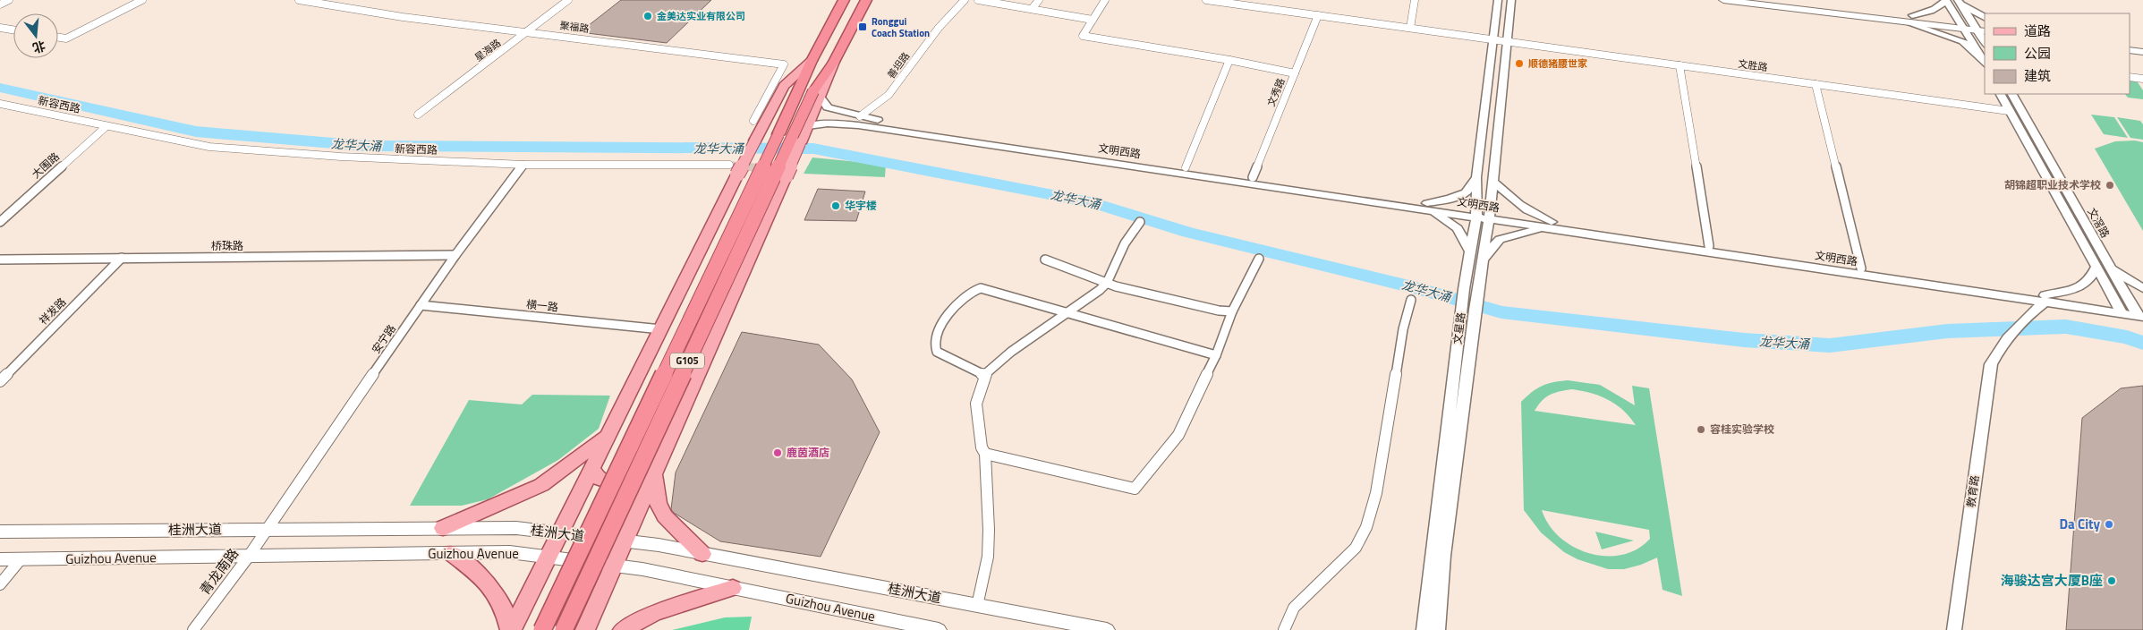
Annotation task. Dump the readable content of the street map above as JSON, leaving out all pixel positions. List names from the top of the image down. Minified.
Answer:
{"streets":{"highway":["G105"],"main road":["桂洲大道","Guizhou Avenue"],"street":["聚福路","星海路","善坦路","文胜路","文秀路","新容西路","文明西路","大围路","文滘路","桥珠路","横一路","祥发路","文星路","安宁路","教育路","青龙南路"]},"crossings":[["聚福路","星海路"],["善坦路","文明西路"],["文胜路","文秀路"],["文胜路","文滘路"],["文胜路","文星路"],["文秀路","文明西路"],["新容西路","大围路"],["新容西路","安宁路"],["文明西路","文滘路"],["文明西路","文星路"],["文明西路","G105"],["文明西路","教育路"],["桥珠路","祥发路"],["桥珠路","安宁路"],["横一路","安宁路"],["安宁路","桂洲大道"],["安宁路","青龙南路"],["桂洲大道","青龙南路"],["Guizhou Avenue","青龙南路"]],"water":["龙华大涌"],"places":{"other":["金美达实业有限公司","顺德猪腰世家","胡锦超职业技术学校","华宇楼","容桂实验学校","鹿茵酒店","Da City","海骏达宫大厦B座"],"transit":["Ronggui Coach Station"]},"legend":["道路","公园","建筑"],"north":"bottom"}
